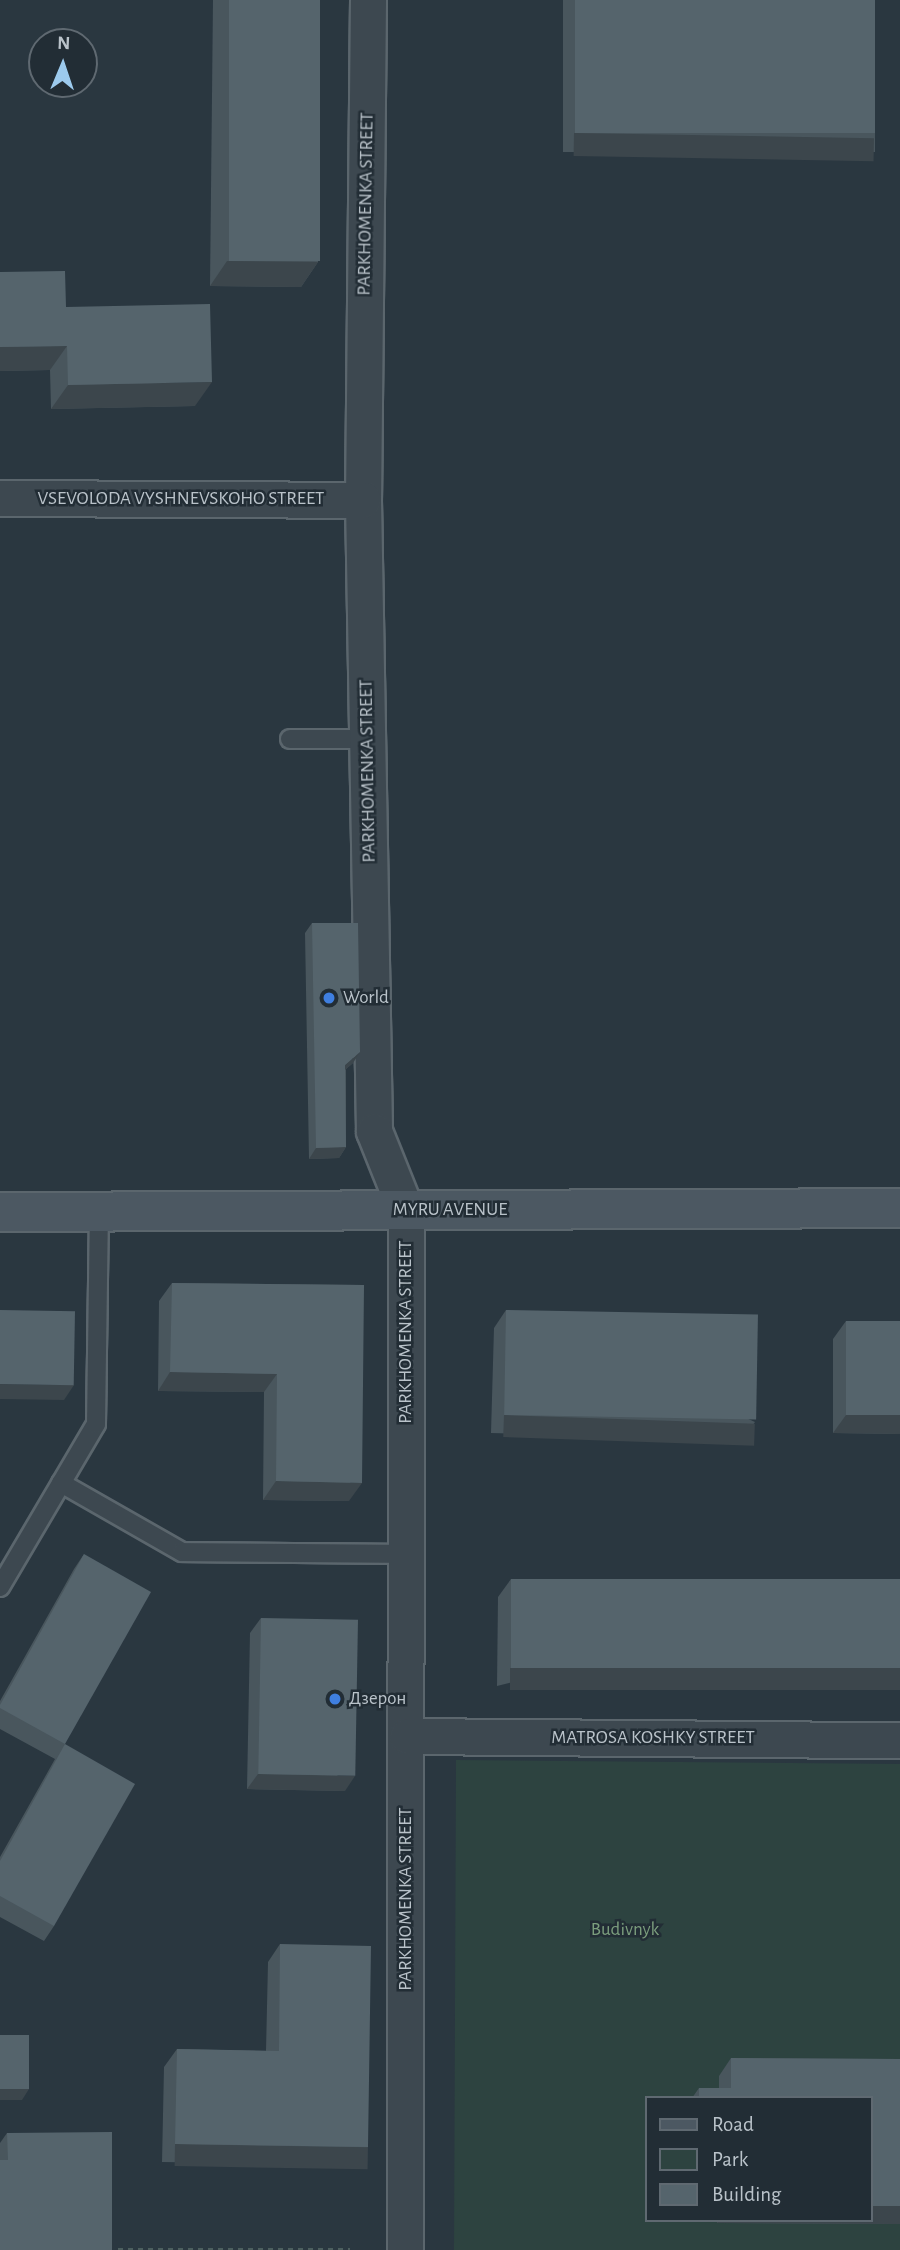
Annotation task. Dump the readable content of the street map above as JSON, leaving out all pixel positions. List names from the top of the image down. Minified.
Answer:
{"streets":{"main road":["MYRU AVENUE"],"street":["PARKHOMENKA STREET","VSEVOLODA VYSHNEVSKOHO STREET","MATROSA KOSHKY STREET"]},"crossings":[["PARKHOMENKA STREET","VSEVOLODA VYSHNEVSKOHO STREET"],["PARKHOMENKA STREET","MYRU AVENUE"],["PARKHOMENKA STREET","MATROSA KOSHKY STREET"]],"parks":["Budivnyk"],"places":["World","Дзерон"],"legend":["Road","Park","Building"],"north":"top"}
